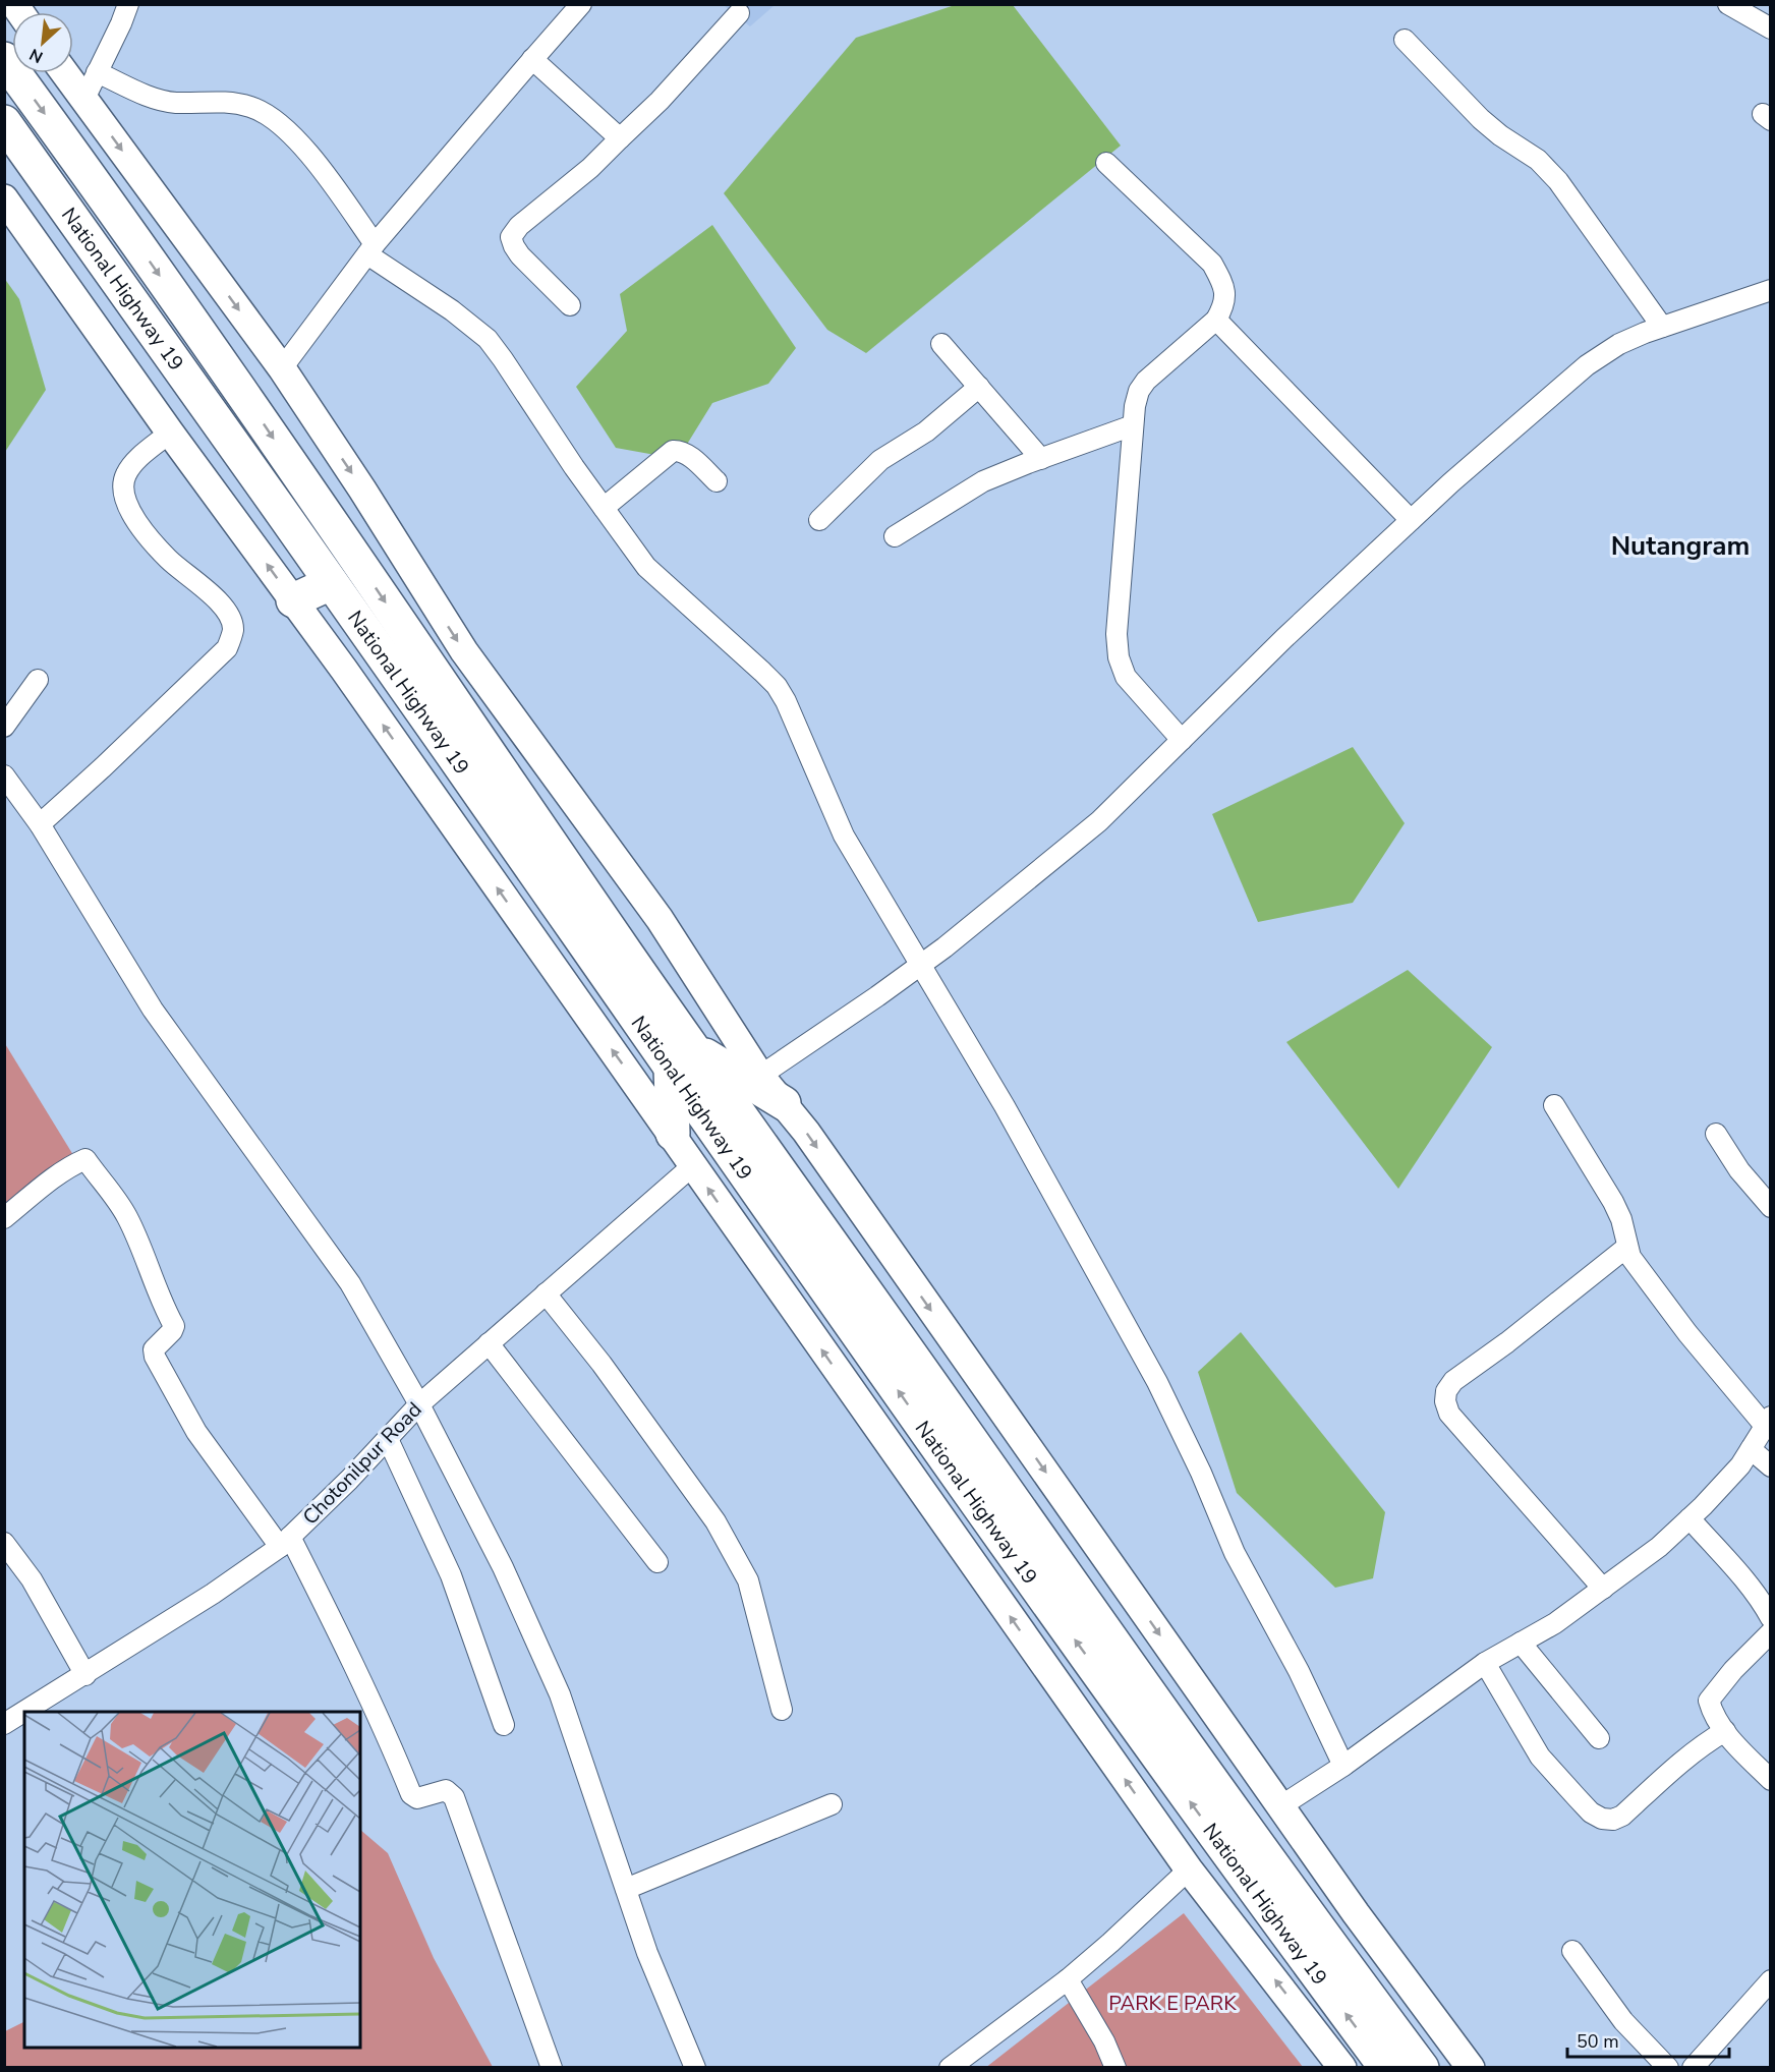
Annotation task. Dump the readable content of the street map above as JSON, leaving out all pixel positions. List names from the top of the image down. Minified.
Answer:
{"streets":{"highway":["National Highway 19"],"street":["Chotonilpur Road"]},"districts":["Nutangram"],"parks":["PARK E PARK"],"scale_bar":"50 m","north":"bottom left"}
